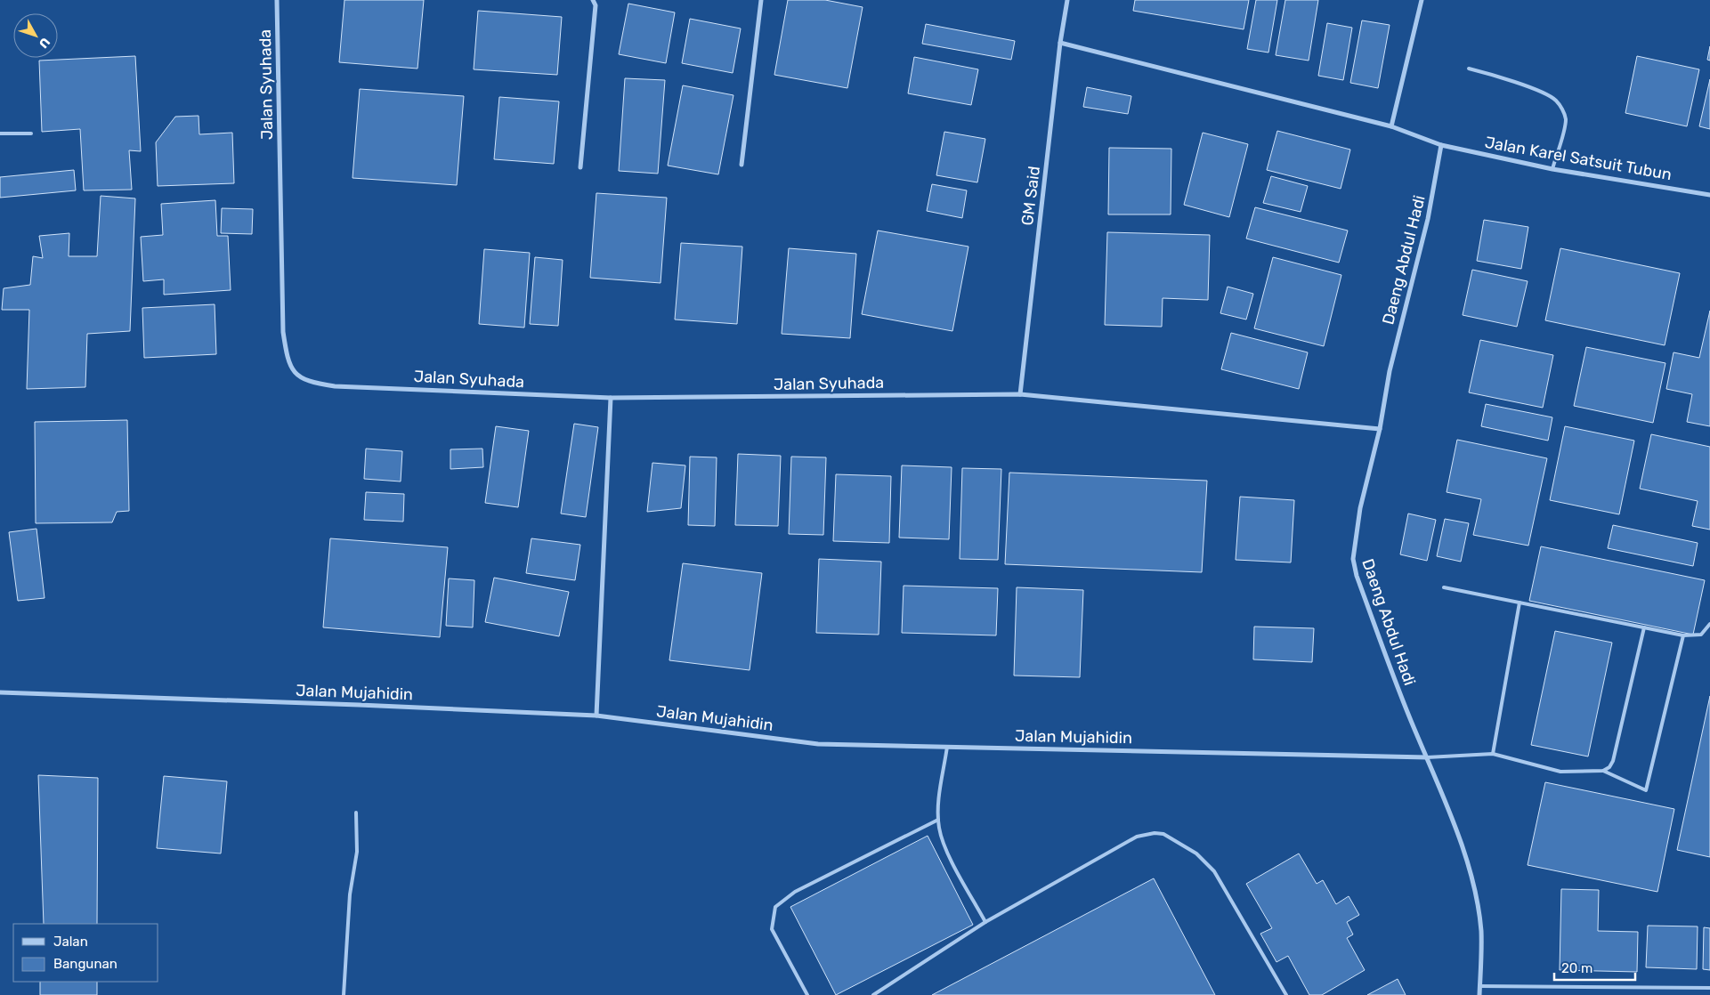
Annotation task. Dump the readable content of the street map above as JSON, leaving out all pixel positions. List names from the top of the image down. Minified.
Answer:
{"streets":{"street":["Jalan Syuhada","Jalan Karel Satsuit Tubun","GM Said","Daeng Abdul Hadi","Jalan Mujahidin"]},"crossings":[["Jalan Syuhada","GM Said"],["Jalan Syuhada","Daeng Abdul Hadi"],["Jalan Karel Satsuit Tubun","GM Said"],["Jalan Karel Satsuit Tubun","Daeng Abdul Hadi"],["Daeng Abdul Hadi","Jalan Mujahidin"]],"legend":["Jalan","Bangunan"],"scale_bar":"20 m","north":"bottom right"}
